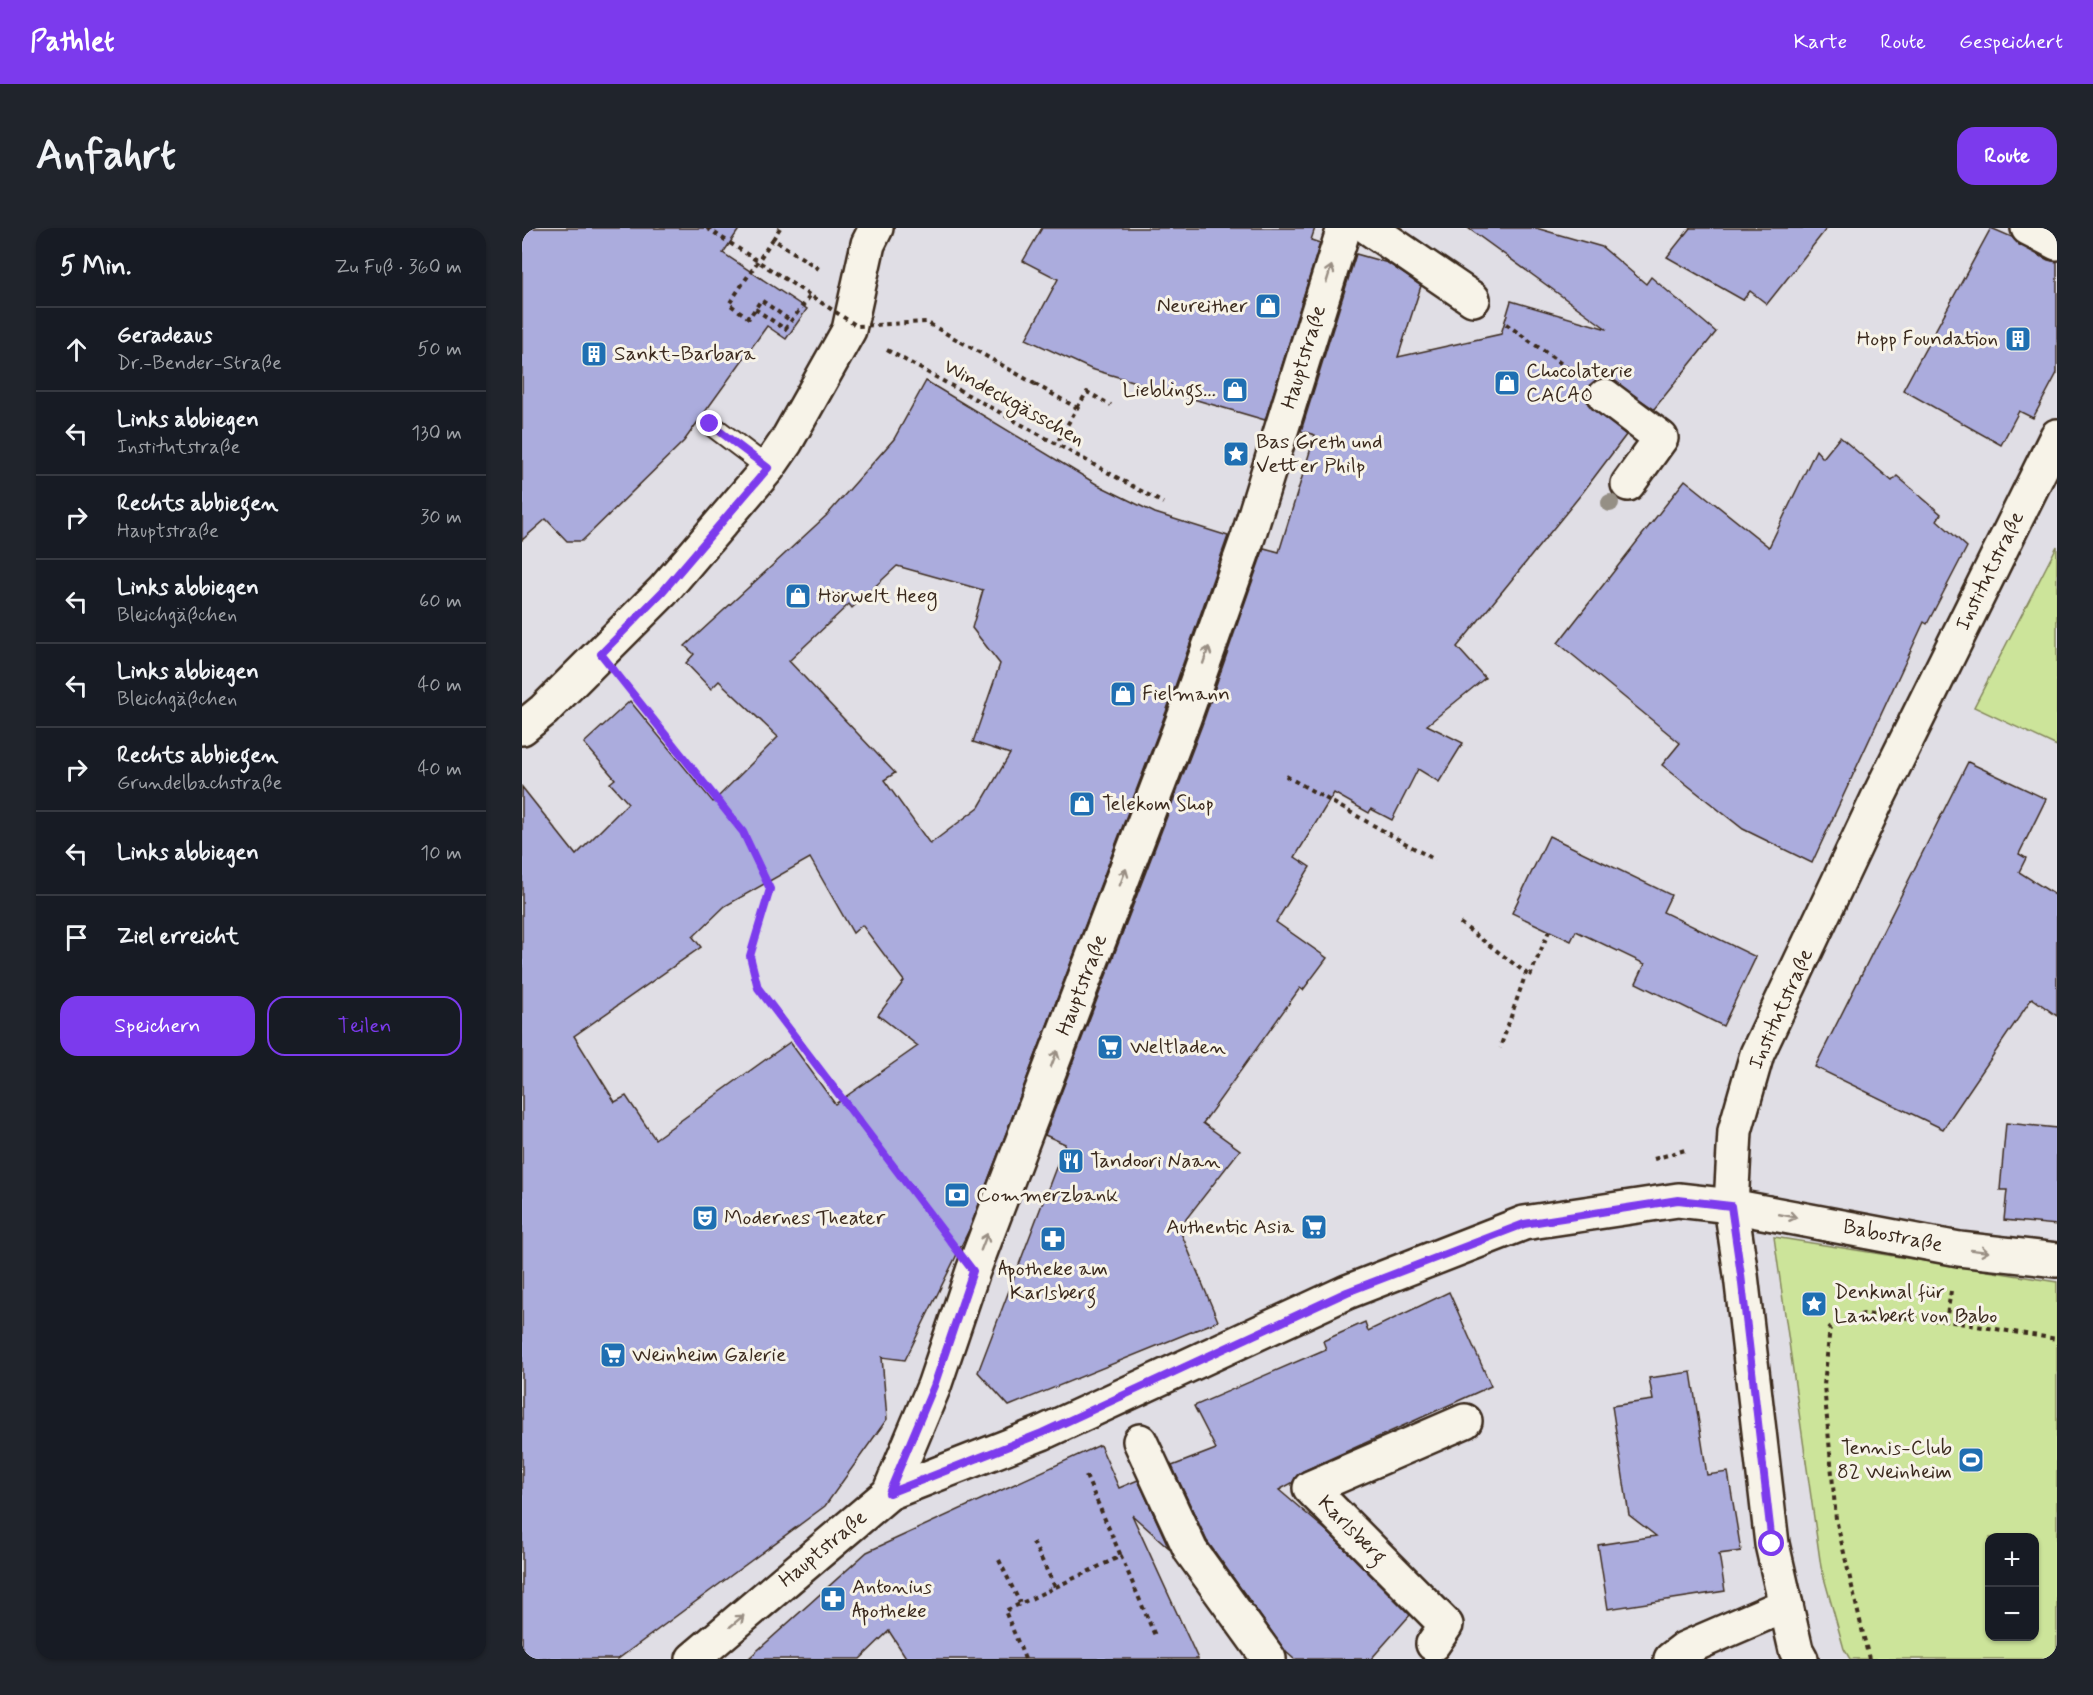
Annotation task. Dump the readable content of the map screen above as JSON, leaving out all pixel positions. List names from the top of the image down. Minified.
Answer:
{"streets":{"street":["Hauptstraße","Institutstraße","Babostraße","Karlsberg"],"path":["Windeckgässchen"]},"crossings":[["Institutstraße","Babostraße"]],"one_way":["Hauptstraße","Babostraße"],"places":{"shop":["Neureither","Chocolaterie CACAO","Lieblings...","Hörwelt Heeg","Fielmann","Telekom Shop"],"building":["Hopp Foundation","Sankt-Barbara"],"place":["Bas Greth und Vetter Philp","Denkmal für Lambert von Babo"],"supermarket":["Weltladen","Authentic Asia","Weinheim Galerie"],"restaurant":["Tandoori Naan"],"bank":["Commerzbank"],"theatre":["Modernes Theater"],"pharmacy":["Apotheke am Karlsberg","Antonius Apotheke"],"sports":["Tennis-Club 82 Weinheim"]},"page":{"header":"Pathlet","nav":["Karte","Route","Gespeichert"],"buttons":["Route",["Speichern","Teilen"]],"title":"Anfahrt","heading":["5 Min.","Zu Fuß · 360 m"],"list":[["Geradeaus","Dr.-Bender-Straße","50 m"],["Links abbiegen","Institutstraße","130 m"],["Rechts abbiegen","Hauptstraße","30 m"],["Links abbiegen","Bleichgäßchen","60 m"],["Links abbiegen","Bleichgäßchen","40 m"],["Rechts abbiegen","Grundelbachstraße","40 m"],["Links abbiegen","10 m"],"Ziel erreicht"],"map_buttons":["+","−"]}}
